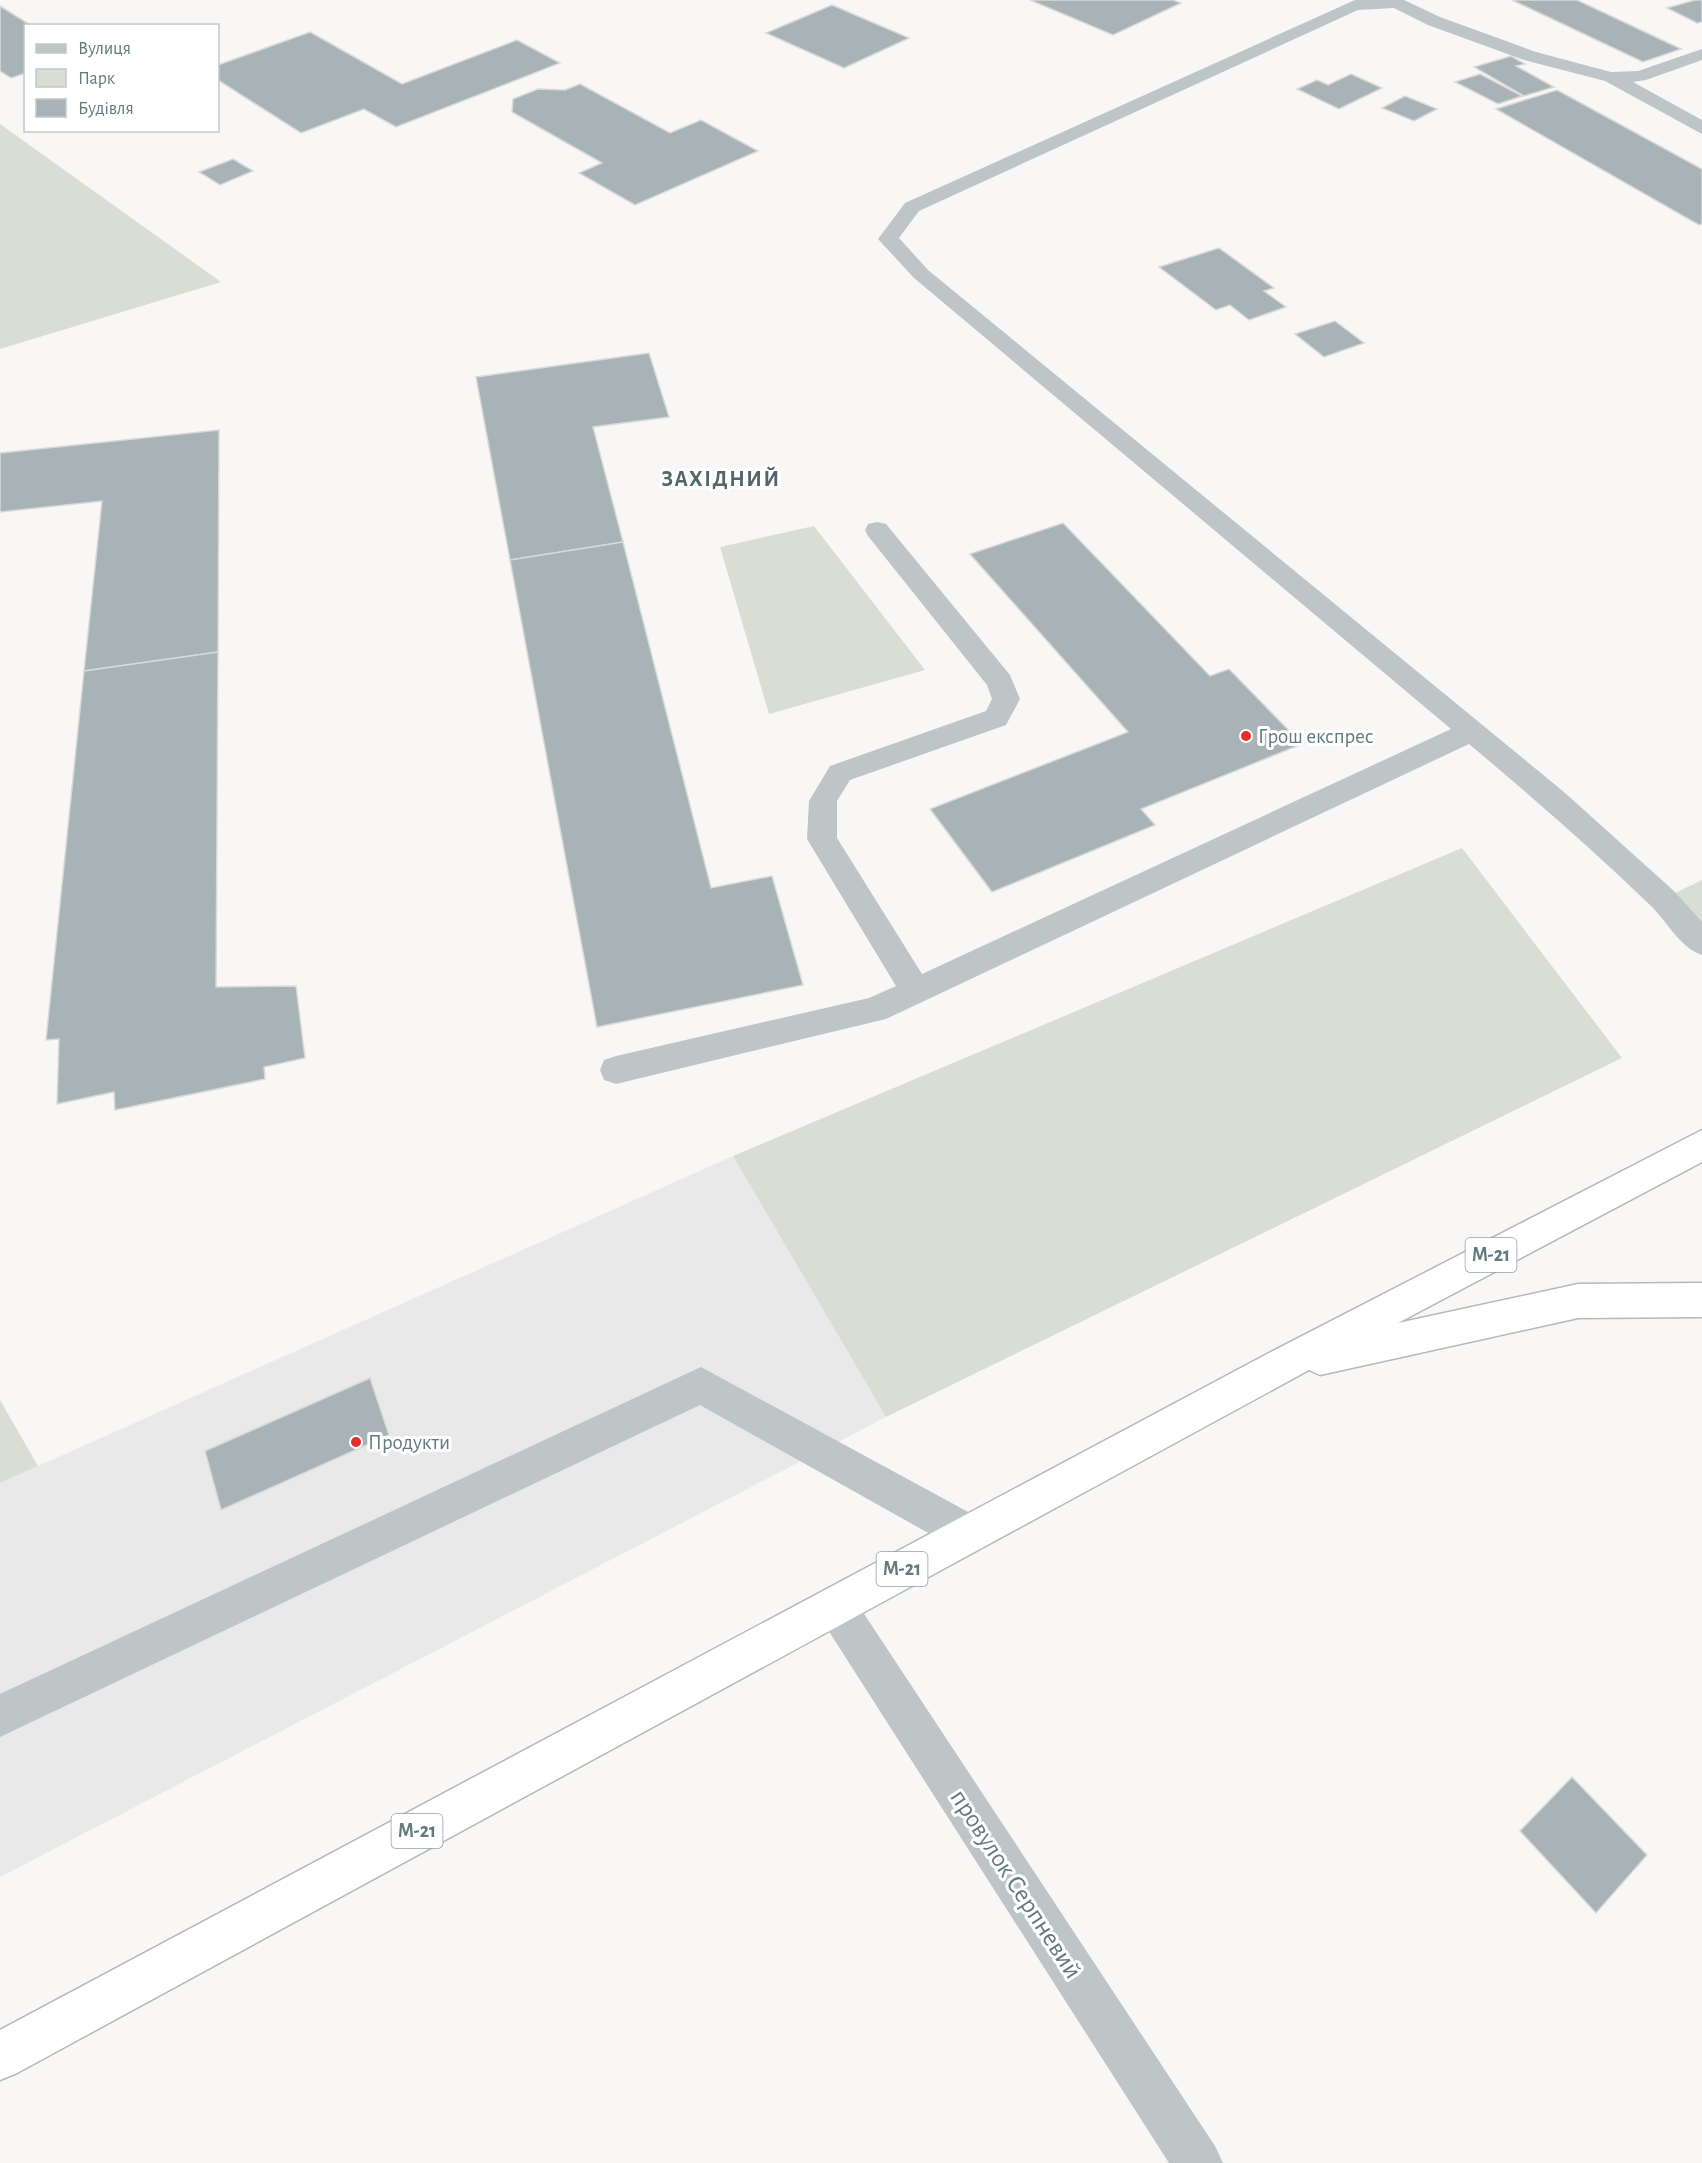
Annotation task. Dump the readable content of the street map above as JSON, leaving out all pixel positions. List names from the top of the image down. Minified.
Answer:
{"streets":{"highway":["М-21"],"street":["провулок Серпневий"]},"crossings":[["М-21","провулок Серпневий"]],"districts":["ЗАХІДНИЙ"],"places":["Грош експрес","Продукти"],"legend":["Вулиця","Парк","Будівля"]}
